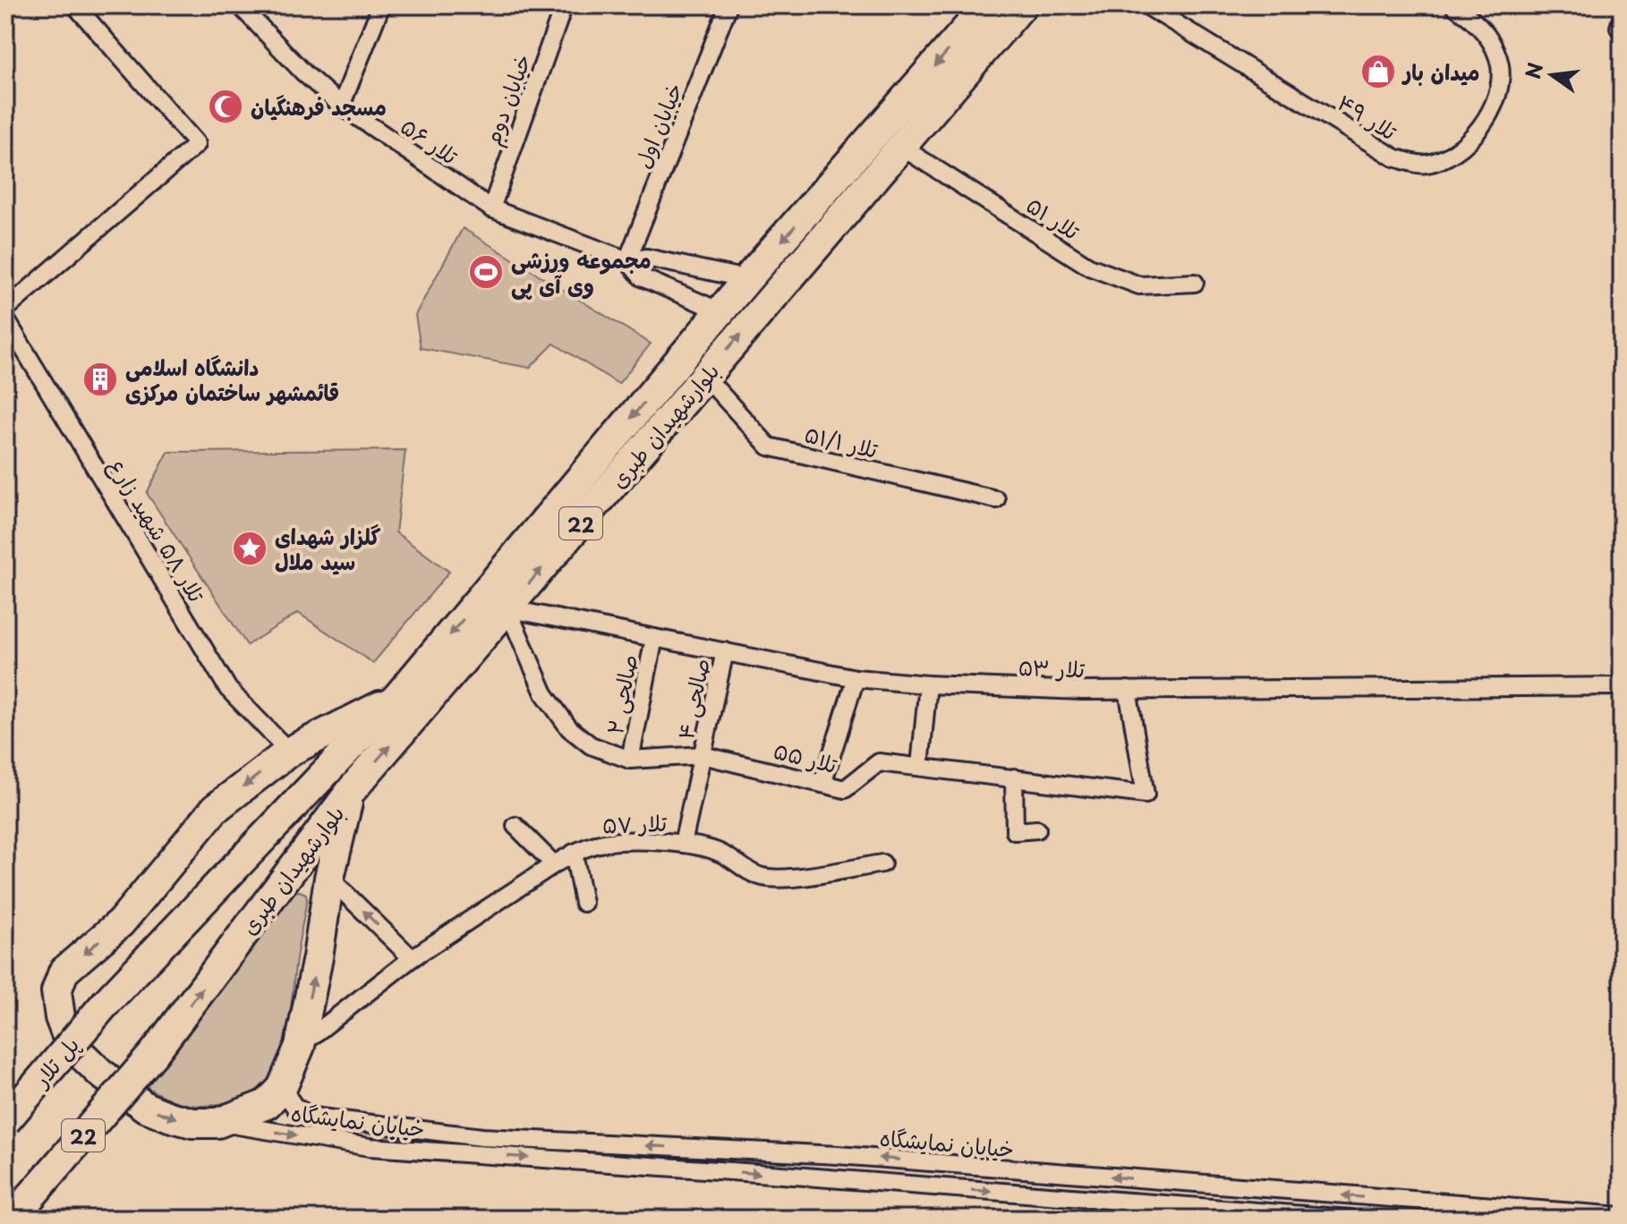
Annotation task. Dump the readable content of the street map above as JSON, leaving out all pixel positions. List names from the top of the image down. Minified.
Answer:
{"streets":{"highway":["بلوارشهیدان طبری","22","پل تلار"],"street":["خیابان دوم","تلار ۴۹","خیابان اول","تلار ۵۶","تلار ۵۱","تلار ۵۱/۱","تلار ۵۸ شهید زارع","تلار ۵۳","صالحی ۲","صالحی ۴","تلار ۵۵","تلار ۵۷","خیابان نمایشگاه"]},"crossings":[["خیابان دوم","تلار ۵۶"],["خیابان اول","تلار ۵۶"],["تلار ۵۱","بلوارشهیدان طبری"],["بلوارشهیدان طبری","تلار ۵۱/۱"],["بلوارشهیدان طبری","تلار ۵۳"],["بلوارشهیدان طبری","تلار ۵۵"],["بلوارشهیدان طبری","پل تلار"],["تلار ۵۳","صالحی ۲"],["تلار ۵۳","صالحی ۴"],["تلار ۵۳","تلار ۵۵"],["صالحی ۲","تلار ۵۵"],["صالحی ۴","تلار ۵۵"],["صالحی ۴","تلار ۵۷"]],"places":{"shop":["میدان بار"],"mosque":["مسجد فرهنگیان"],"sports":["مجموعه ورزشی وی آی پی"],"building":["دانشگاه اسلامی قائمشهر ساختمان مرکزی"],"place":["گلزار شهدای سید ملال"]},"north":"left"}
